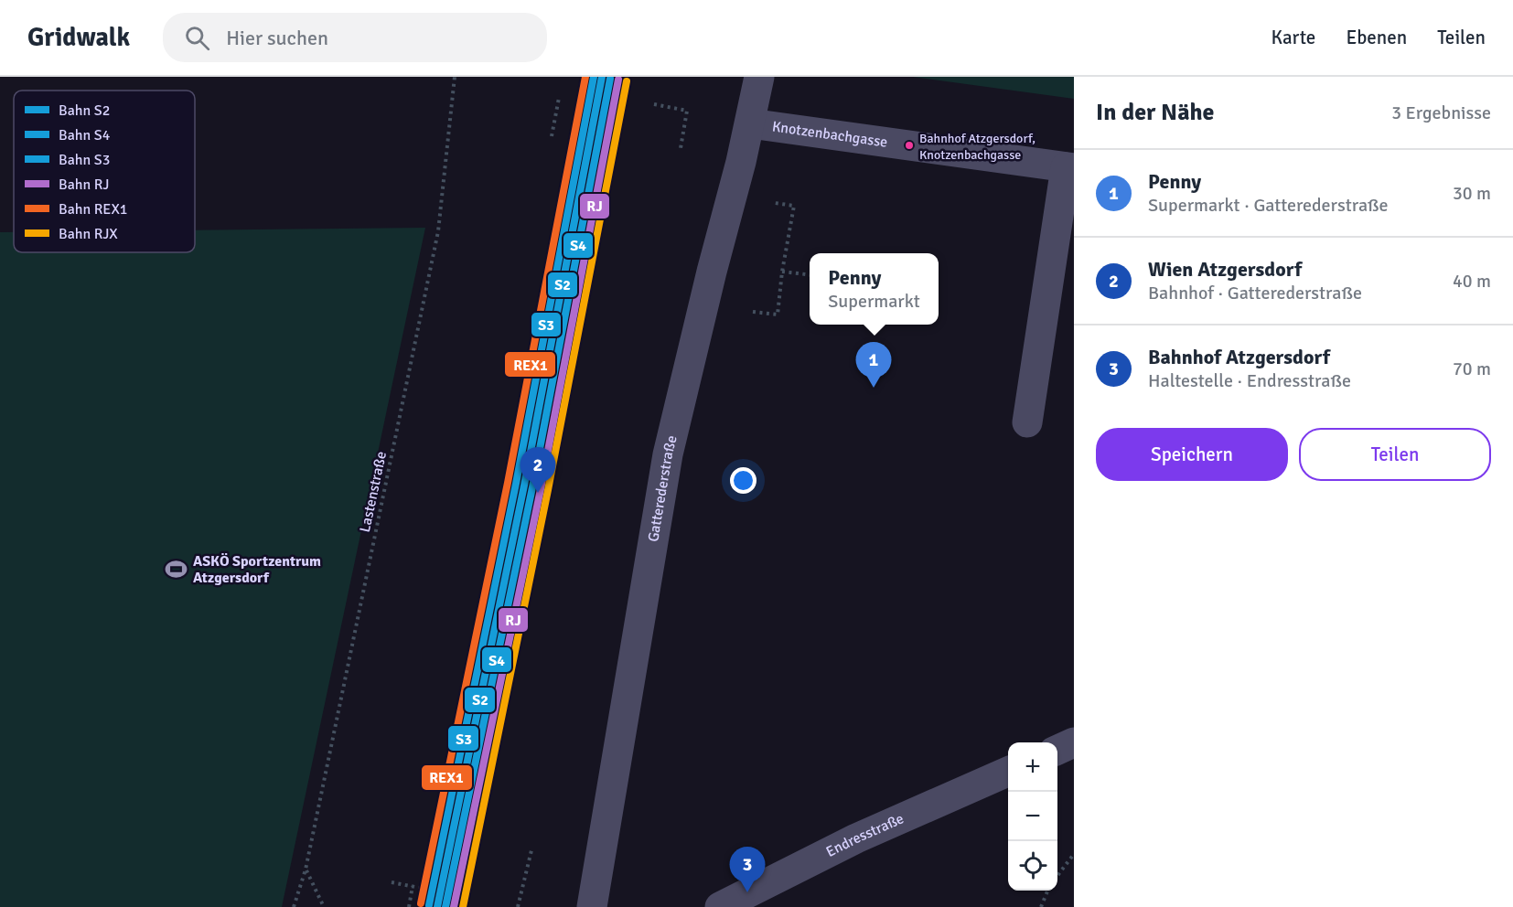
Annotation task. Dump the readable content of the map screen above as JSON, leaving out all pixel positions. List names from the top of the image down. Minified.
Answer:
{"streets":{"street":["Knotzenbachgasse","Gatterederstraße","Endresstraße"],"path":["Lastenstraße"]},"crossings":[["Knotzenbachgasse","Gatterederstraße"]],"places":{"other":["Bahnhof Atzgersdorf, Knotzenbachgasse"],"sports":["ASKÖ Sportzentrum Atzgersdorf"]},"lines":["rail line S2","rail line S3","rail line REX1","rail line S4","rail line RJ","rail line RJX"],"legend":["Bahn S2","Bahn S4","Bahn S3","Bahn RJ","Bahn REX1","Bahn RJX"],"page":{"header":"Gridwalk","search":"Hier suchen","nav":["Karte","Ebenen","Teilen"],"heading":["In der Nähe","3 Ergebnisse"],"list":[{"mark":"1","name":"Penny","note":"Supermarkt · Gatterederstraße","value":"30 m"},{"mark":"2","name":"Wien Atzgersdorf","note":"Bahnhof · Gatterederstraße","value":"40 m"},{"mark":"3","name":"Bahnhof Atzgersdorf","note":"Haltestelle · Endresstraße","value":"70 m"}],"popup":["Penny","Supermarkt"],"pins":["1","2","3"],"buttons":["Speichern","Teilen"],"map_buttons":["+","−"]}}
